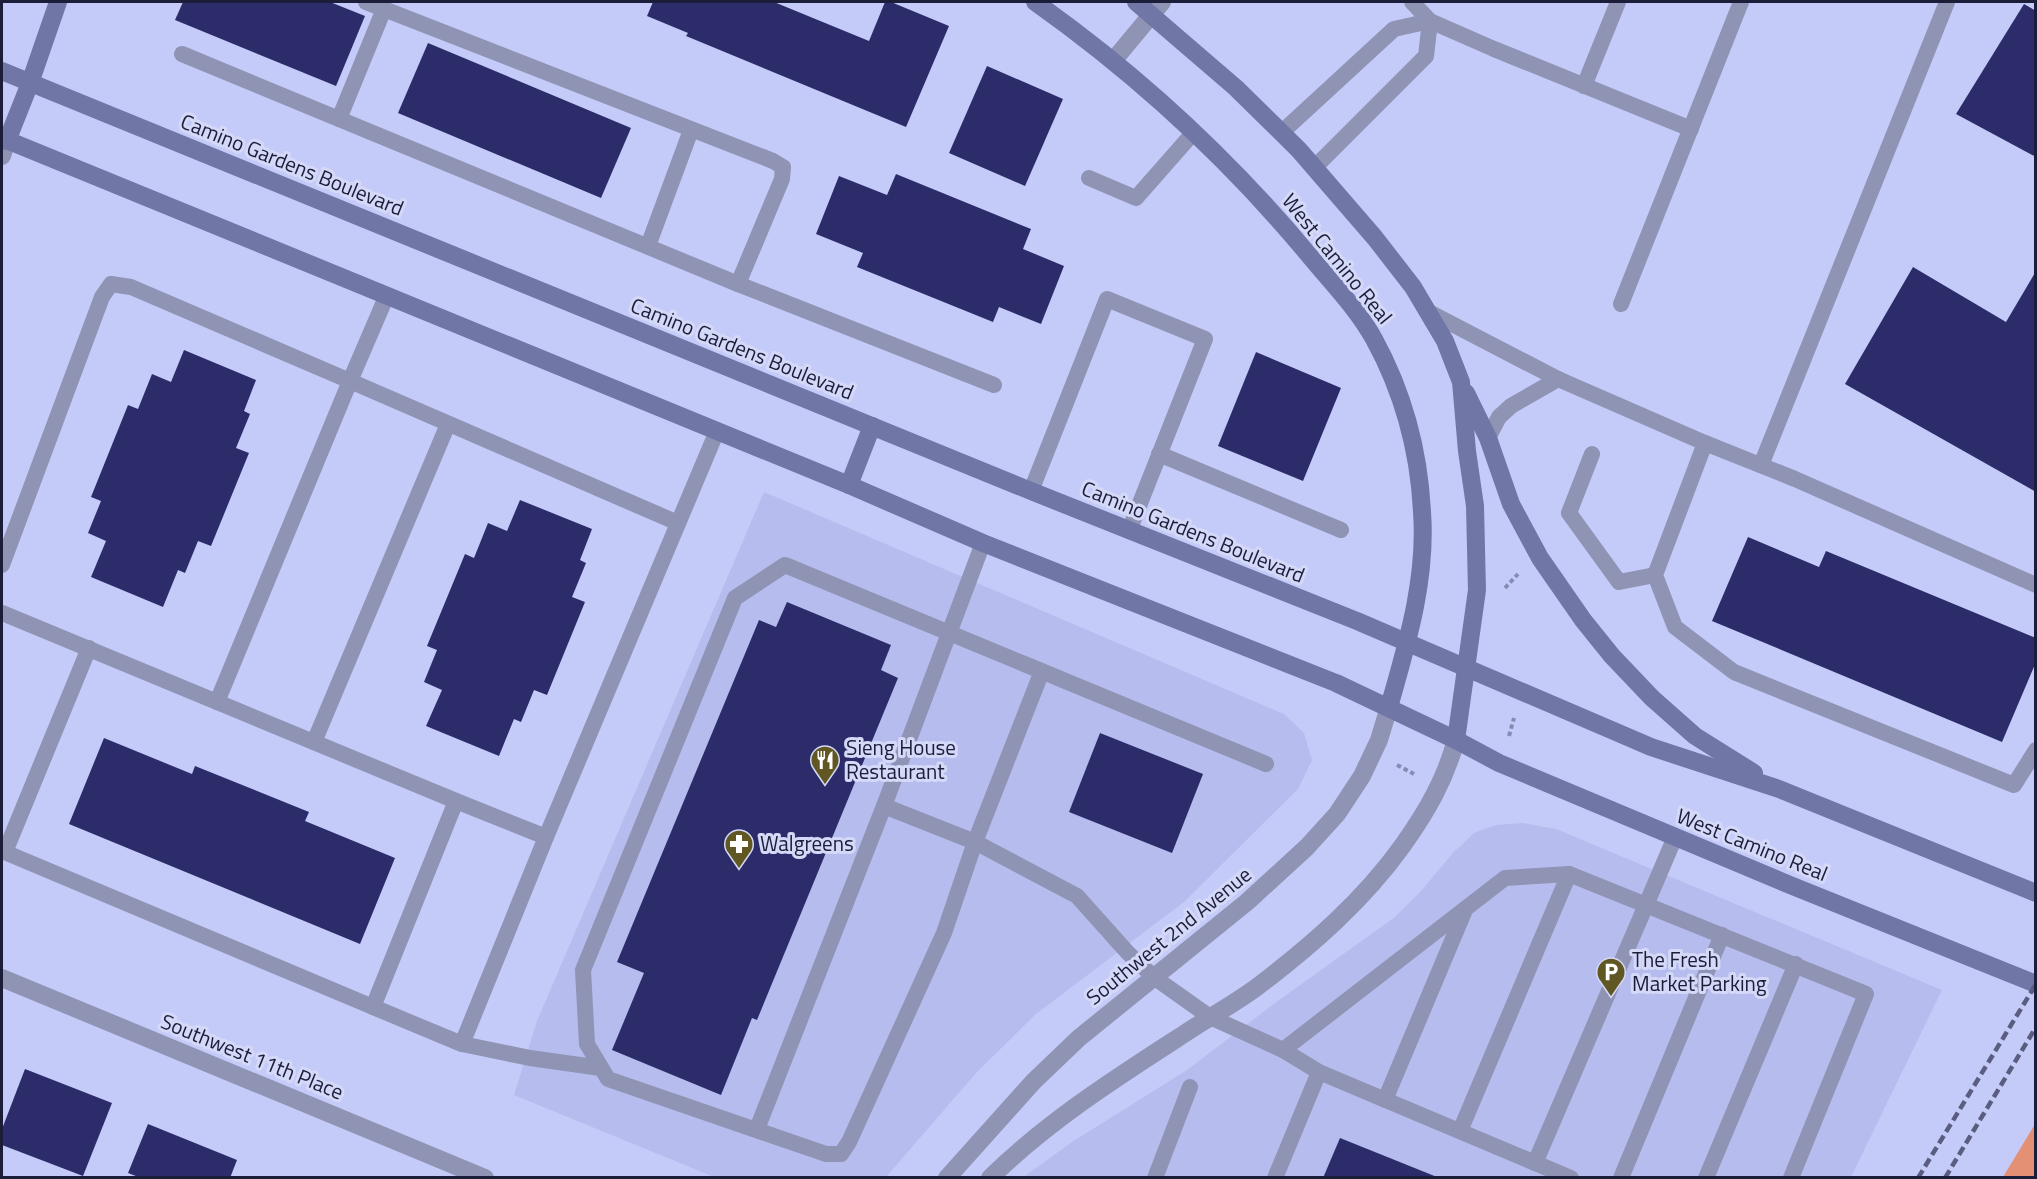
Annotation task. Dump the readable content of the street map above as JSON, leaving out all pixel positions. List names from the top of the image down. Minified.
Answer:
{"streets":{"street":["Camino Gardens Boulevard","West Camino Real","Southwest 2nd Avenue","Southwest 11th Place"]},"crossings":[["Camino Gardens Boulevard","West Camino Real"],["West Camino Real","Southwest 2nd Avenue"]],"places":{"restaurant":["Sieng House Restaurant"],"pharmacy":["Walgreens"],"parking":["The Fresh Market Parking"]}}
